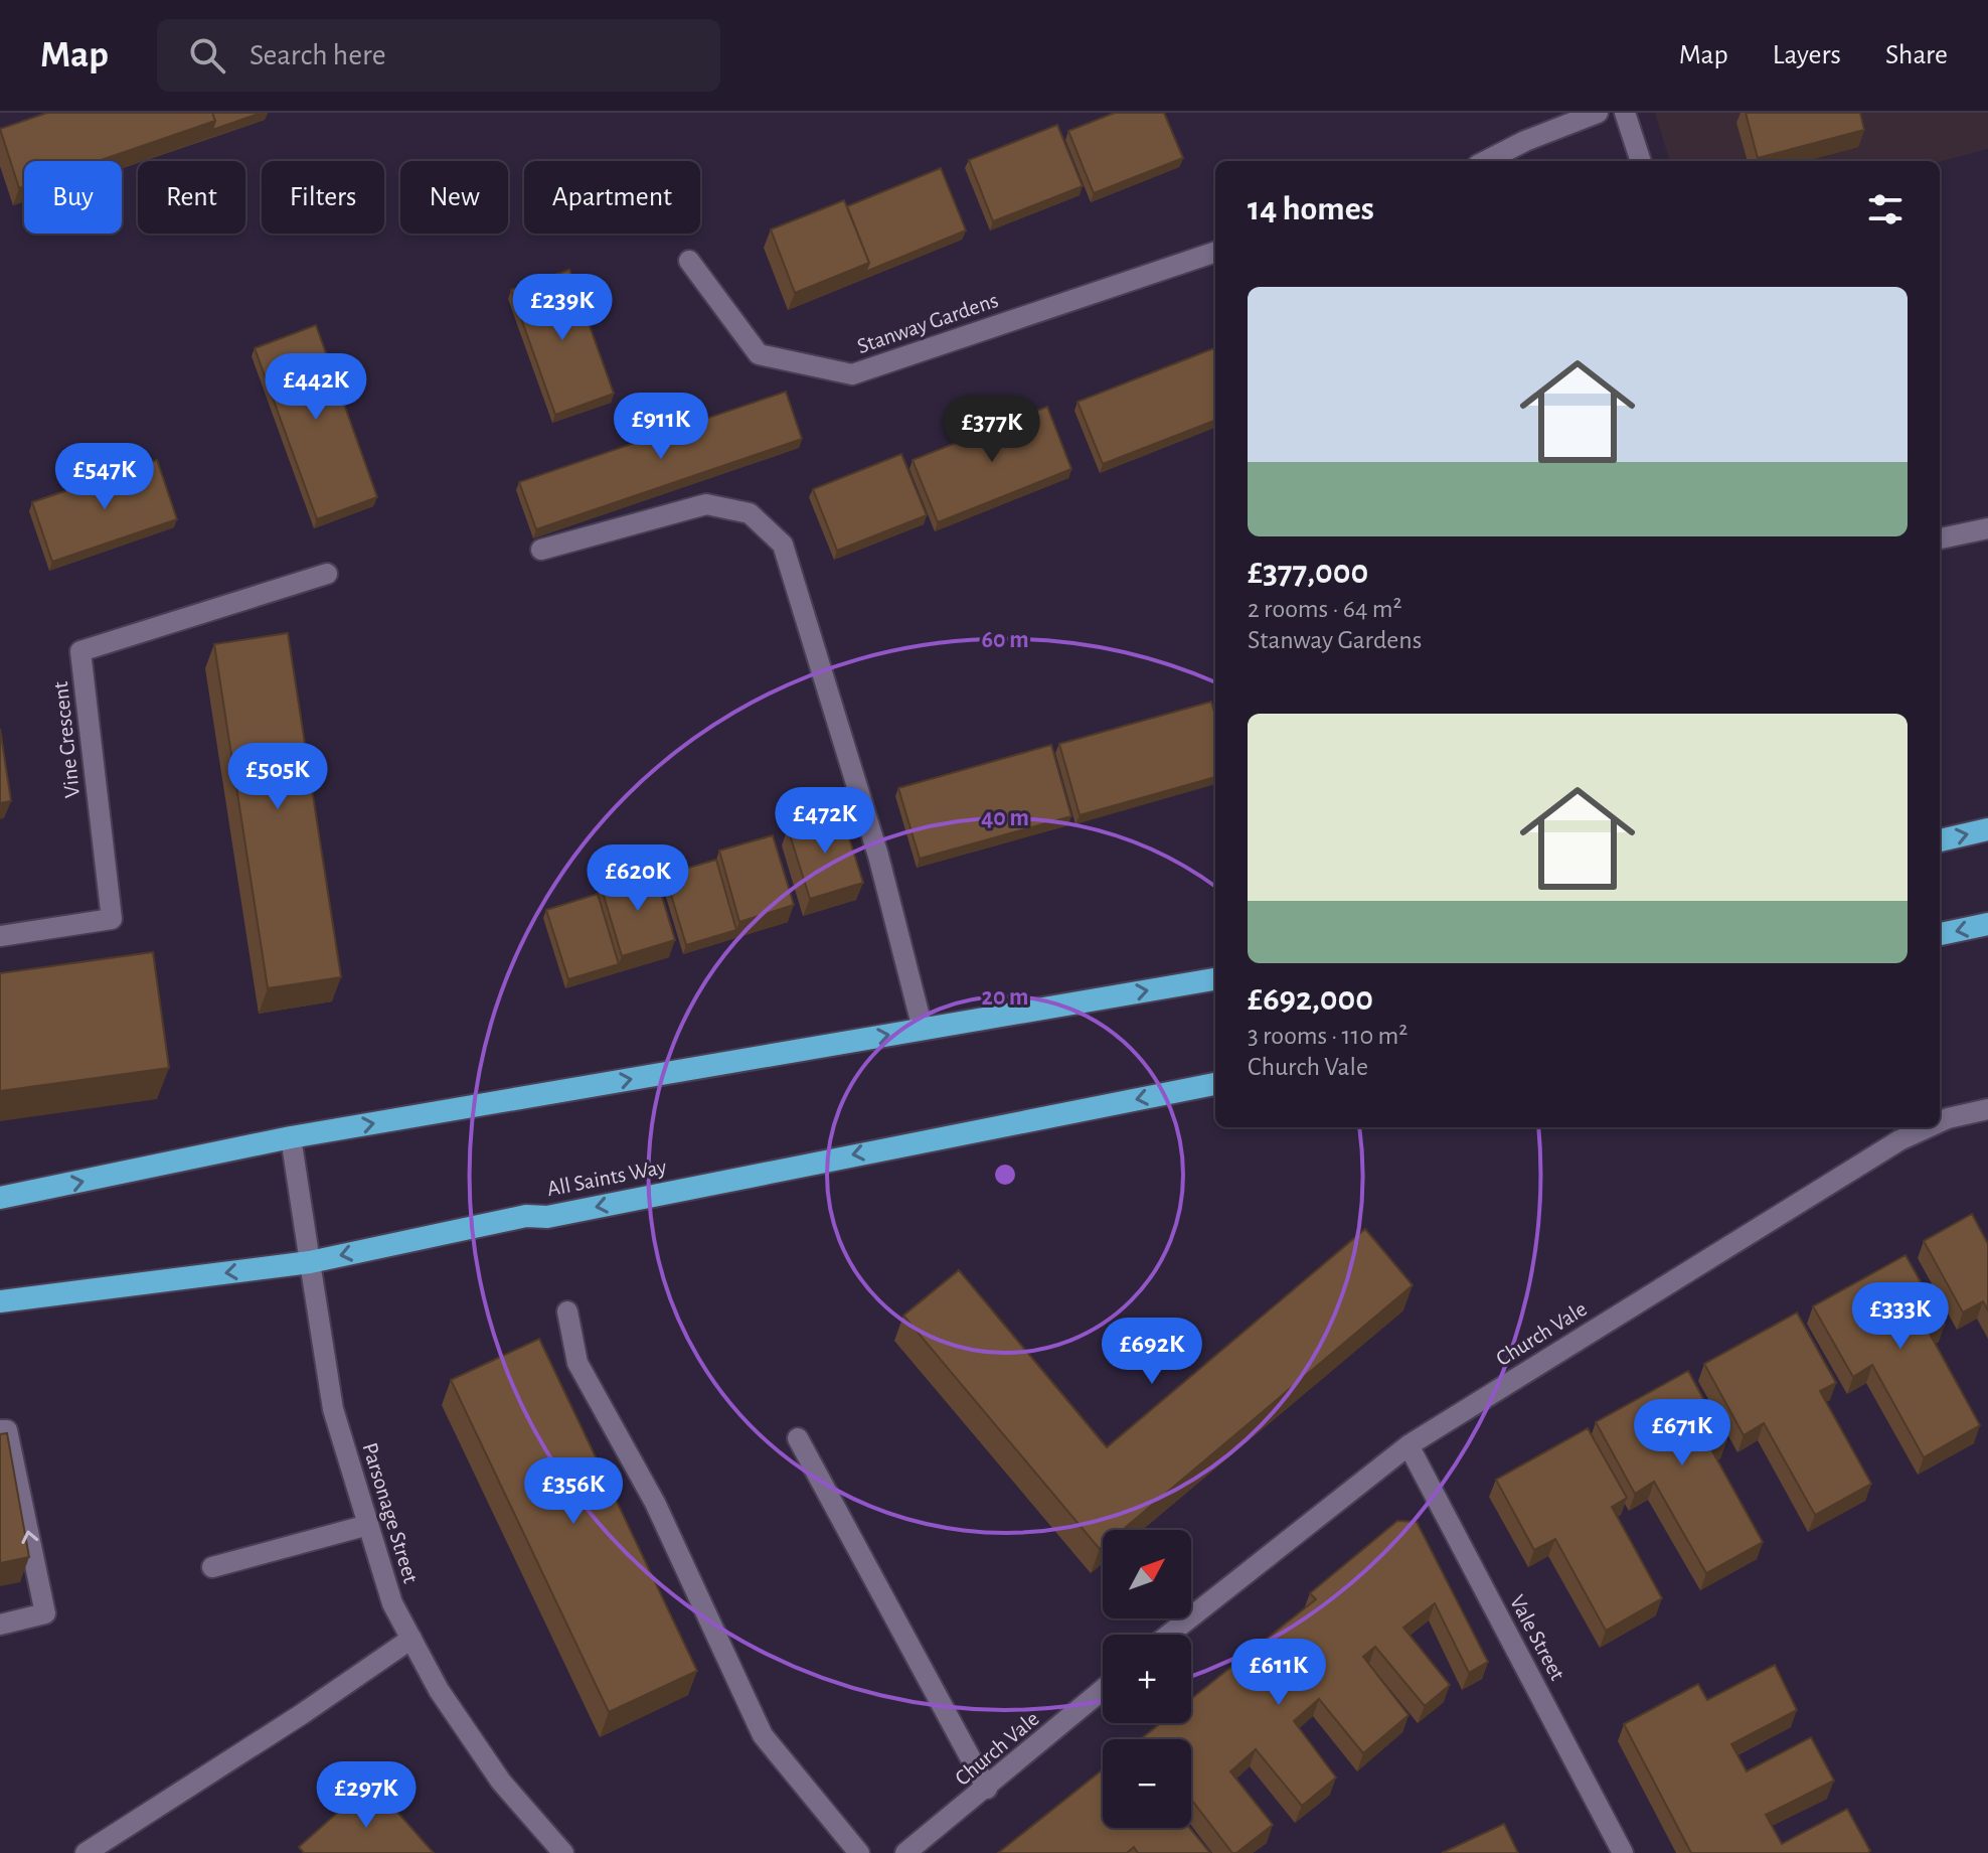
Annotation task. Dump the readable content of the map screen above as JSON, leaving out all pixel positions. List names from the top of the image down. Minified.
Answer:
{"streets":{"highway":["All Saints Way"],"street":["Stanway Gardens","Vine Crescent","Church Vale","Parsonage Street","Vale Street"]},"crossings":[["All Saints Way","Parsonage Street"],["Church Vale","Vale Street"]],"north":"top right","page":{"header":"Map","search":"Search here","nav":["Map","Layers","Share"],"chip":["Buy","Rent","Filters","New","Apartment"],"heading":"14 homes","list":[{"name":"£377,000","note":"2 rooms · 64 m² · Stanway Gardens"},{"name":"£692,000","note":"3 rooms · 110 m² · Church Vale"}],"price":["£239K","£442K","£911K","£377K","£547K","£505K","£472K","£620K","£333K","£692K","£671K","£356K","£611K","£297K"],"map_buttons":["+","−"]},"rings":["60 m","40 m","20 m"]}
